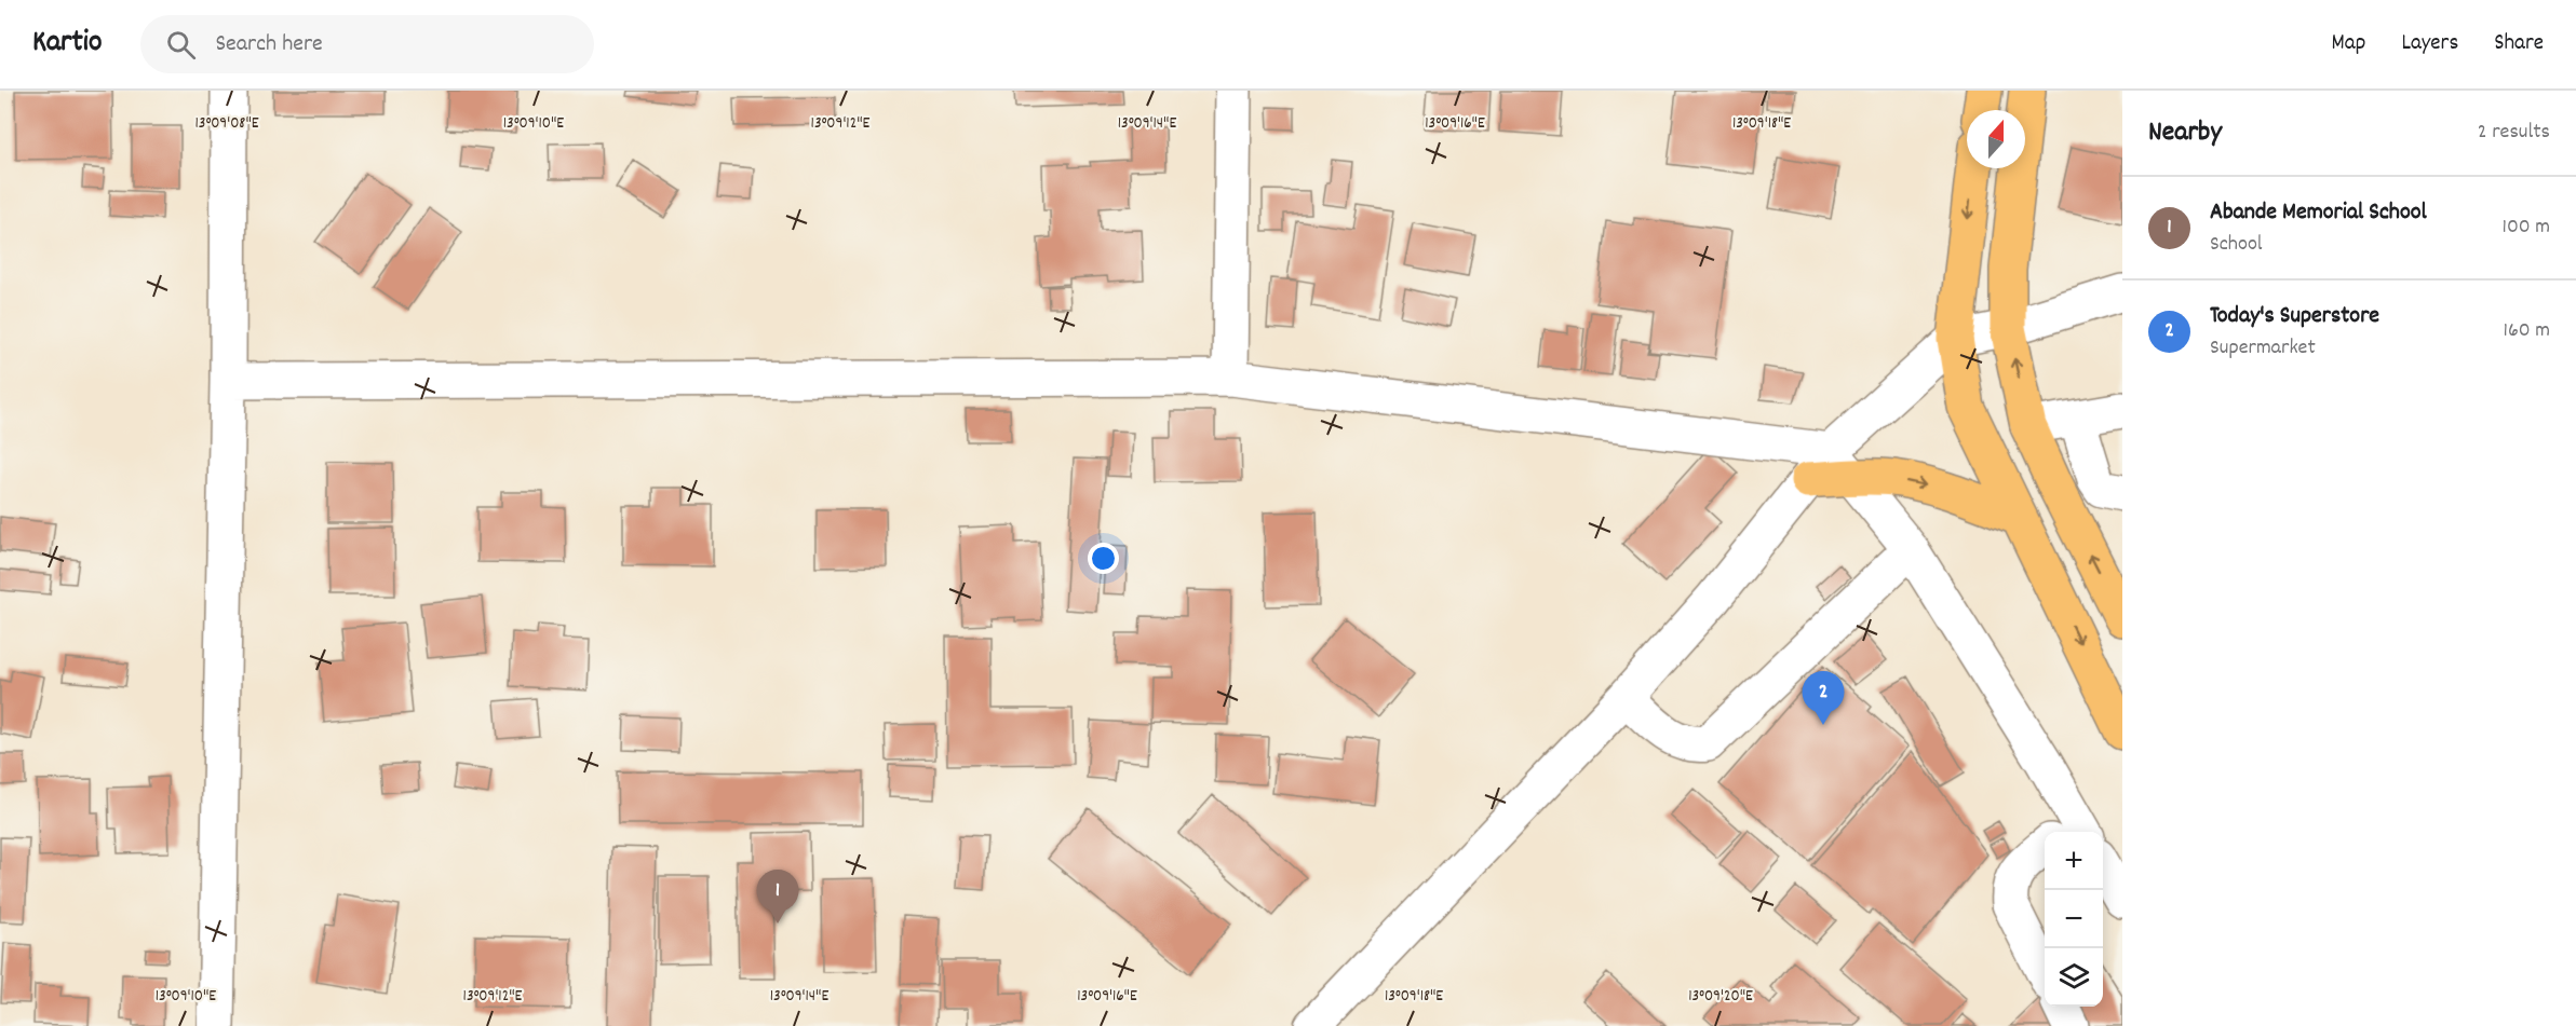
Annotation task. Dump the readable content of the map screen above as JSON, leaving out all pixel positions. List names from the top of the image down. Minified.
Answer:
{"north":"top","page":{"header":"Kartio","search":"Search here","nav":["Map","Layers","Share"],"heading":["Nearby","2 results"],"list":[{"mark":"1","name":"Abande Memorial School","note":"School","value":"100 m"},{"mark":"2","name":"Today's Superstore","note":"Supermarket","value":"160 m"}],"pins":["2","1"],"map_buttons":["+","−"]},"coordinates":["13°09'10\"E","13°09'12\"E","13°09'18\"E","13°09'08\"E","13°09'14\"E","13°09'16\"E","13°09'20\"E"]}
